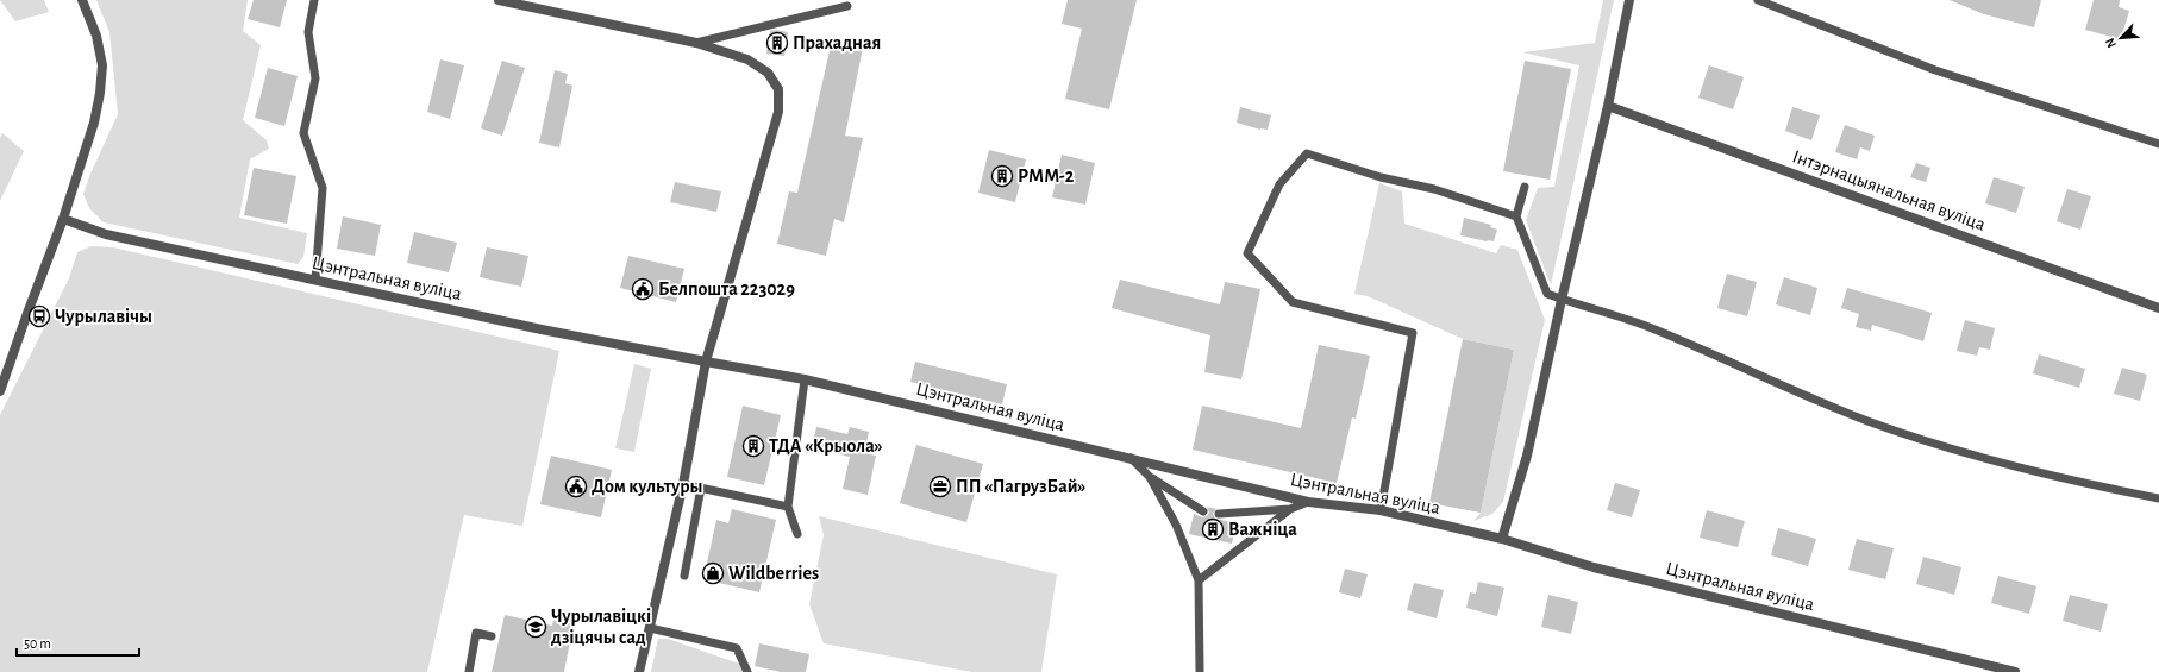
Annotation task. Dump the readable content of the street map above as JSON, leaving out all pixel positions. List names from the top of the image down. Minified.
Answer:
{"streets":{"street":["Інтэрнацыянальная вуліца","Цэнтральная вуліца"]},"places":{"building":["Прахадная","РММ-2","ТДА «Крыола»","Важніца"],"public building":["Белпошта 223029","Дом культуры"],"bus stop":["Чурылавічы"],"office":["ПП «ПагрузБай»"],"shop":["Wildberries"],"school or university":["Чурылавіцкі дзіцячы сад"]},"scale_bar":"50 m","north":"bottom left"}
